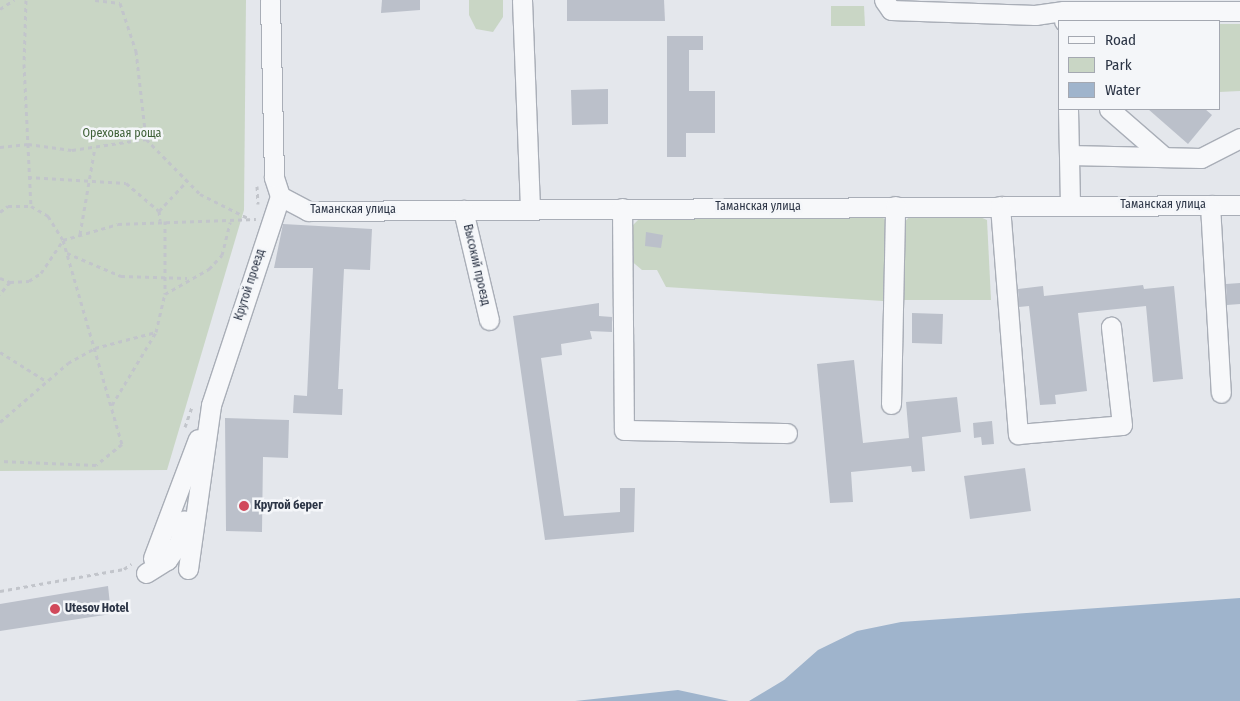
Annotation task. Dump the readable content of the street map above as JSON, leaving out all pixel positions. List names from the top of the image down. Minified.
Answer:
{"streets":{"street":["Таманская улица","Высокий проезд","Крутой проезд"]},"crossings":[["Таманская улица","Высокий проезд"],["Таманская улица","Крутой проезд"]],"parks":["Ореховая роща"],"places":["Крутой берег","Utesov Hotel"],"legend":["Road","Park","Water"]}
